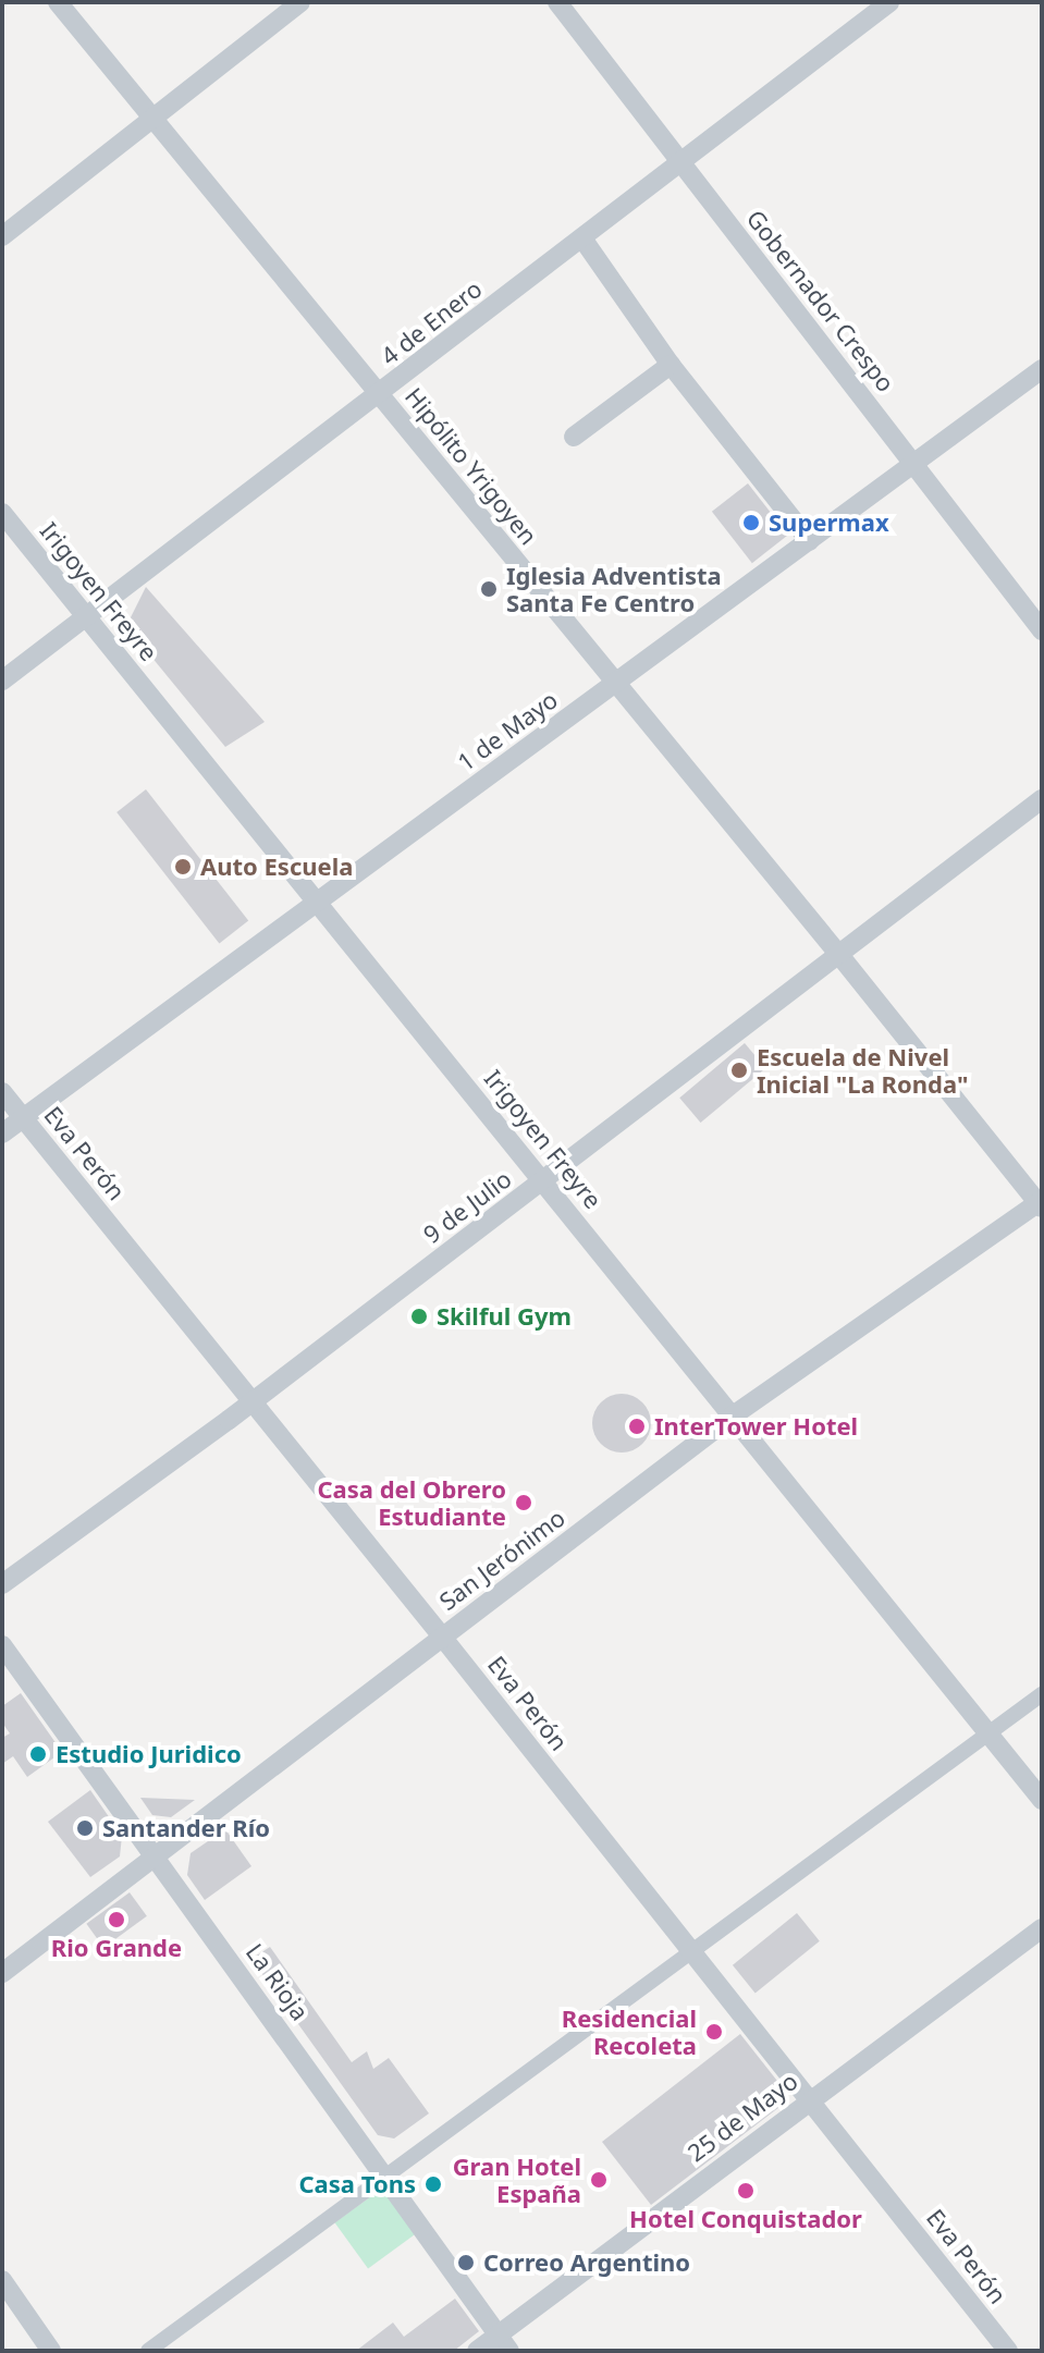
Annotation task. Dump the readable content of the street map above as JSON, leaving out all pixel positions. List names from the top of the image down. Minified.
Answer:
{"streets":{"street":["Gobernador Crespo","4 de Enero","Hipólito Yrigoyen","Irigoyen Freyre","1 de Mayo","Eva Perón","9 de Julio","San Jerónimo","La Rioja","25 de Mayo"]},"crossings":[["Gobernador Crespo","4 de Enero"],["Gobernador Crespo","1 de Mayo"],["4 de Enero","Hipólito Yrigoyen"],["4 de Enero","Irigoyen Freyre"],["Hipólito Yrigoyen","1 de Mayo"],["Hipólito Yrigoyen","9 de Julio"],["Hipólito Yrigoyen","San Jerónimo"],["Irigoyen Freyre","1 de Mayo"],["Irigoyen Freyre","9 de Julio"],["Irigoyen Freyre","San Jerónimo"],["1 de Mayo","Eva Perón"],["Eva Perón","9 de Julio"],["Eva Perón","San Jerónimo"],["Eva Perón","25 de Mayo"],["San Jerónimo","La Rioja"],["La Rioja","25 de Mayo"]],"places":["Supermax","Iglesia Adventista Santa Fe Centro","Auto Escuela","Escuela de Nivel Inicial \"La Ronda\"","Skilful Gym","InterTower Hotel","Casa del Obrero Estudiante","Estudio Juridico","Santander Río","Rio Grande","Residencial Recoleta","Gran Hotel España","Casa Tons","Hotel Conquistador","Correo Argentino"]}
